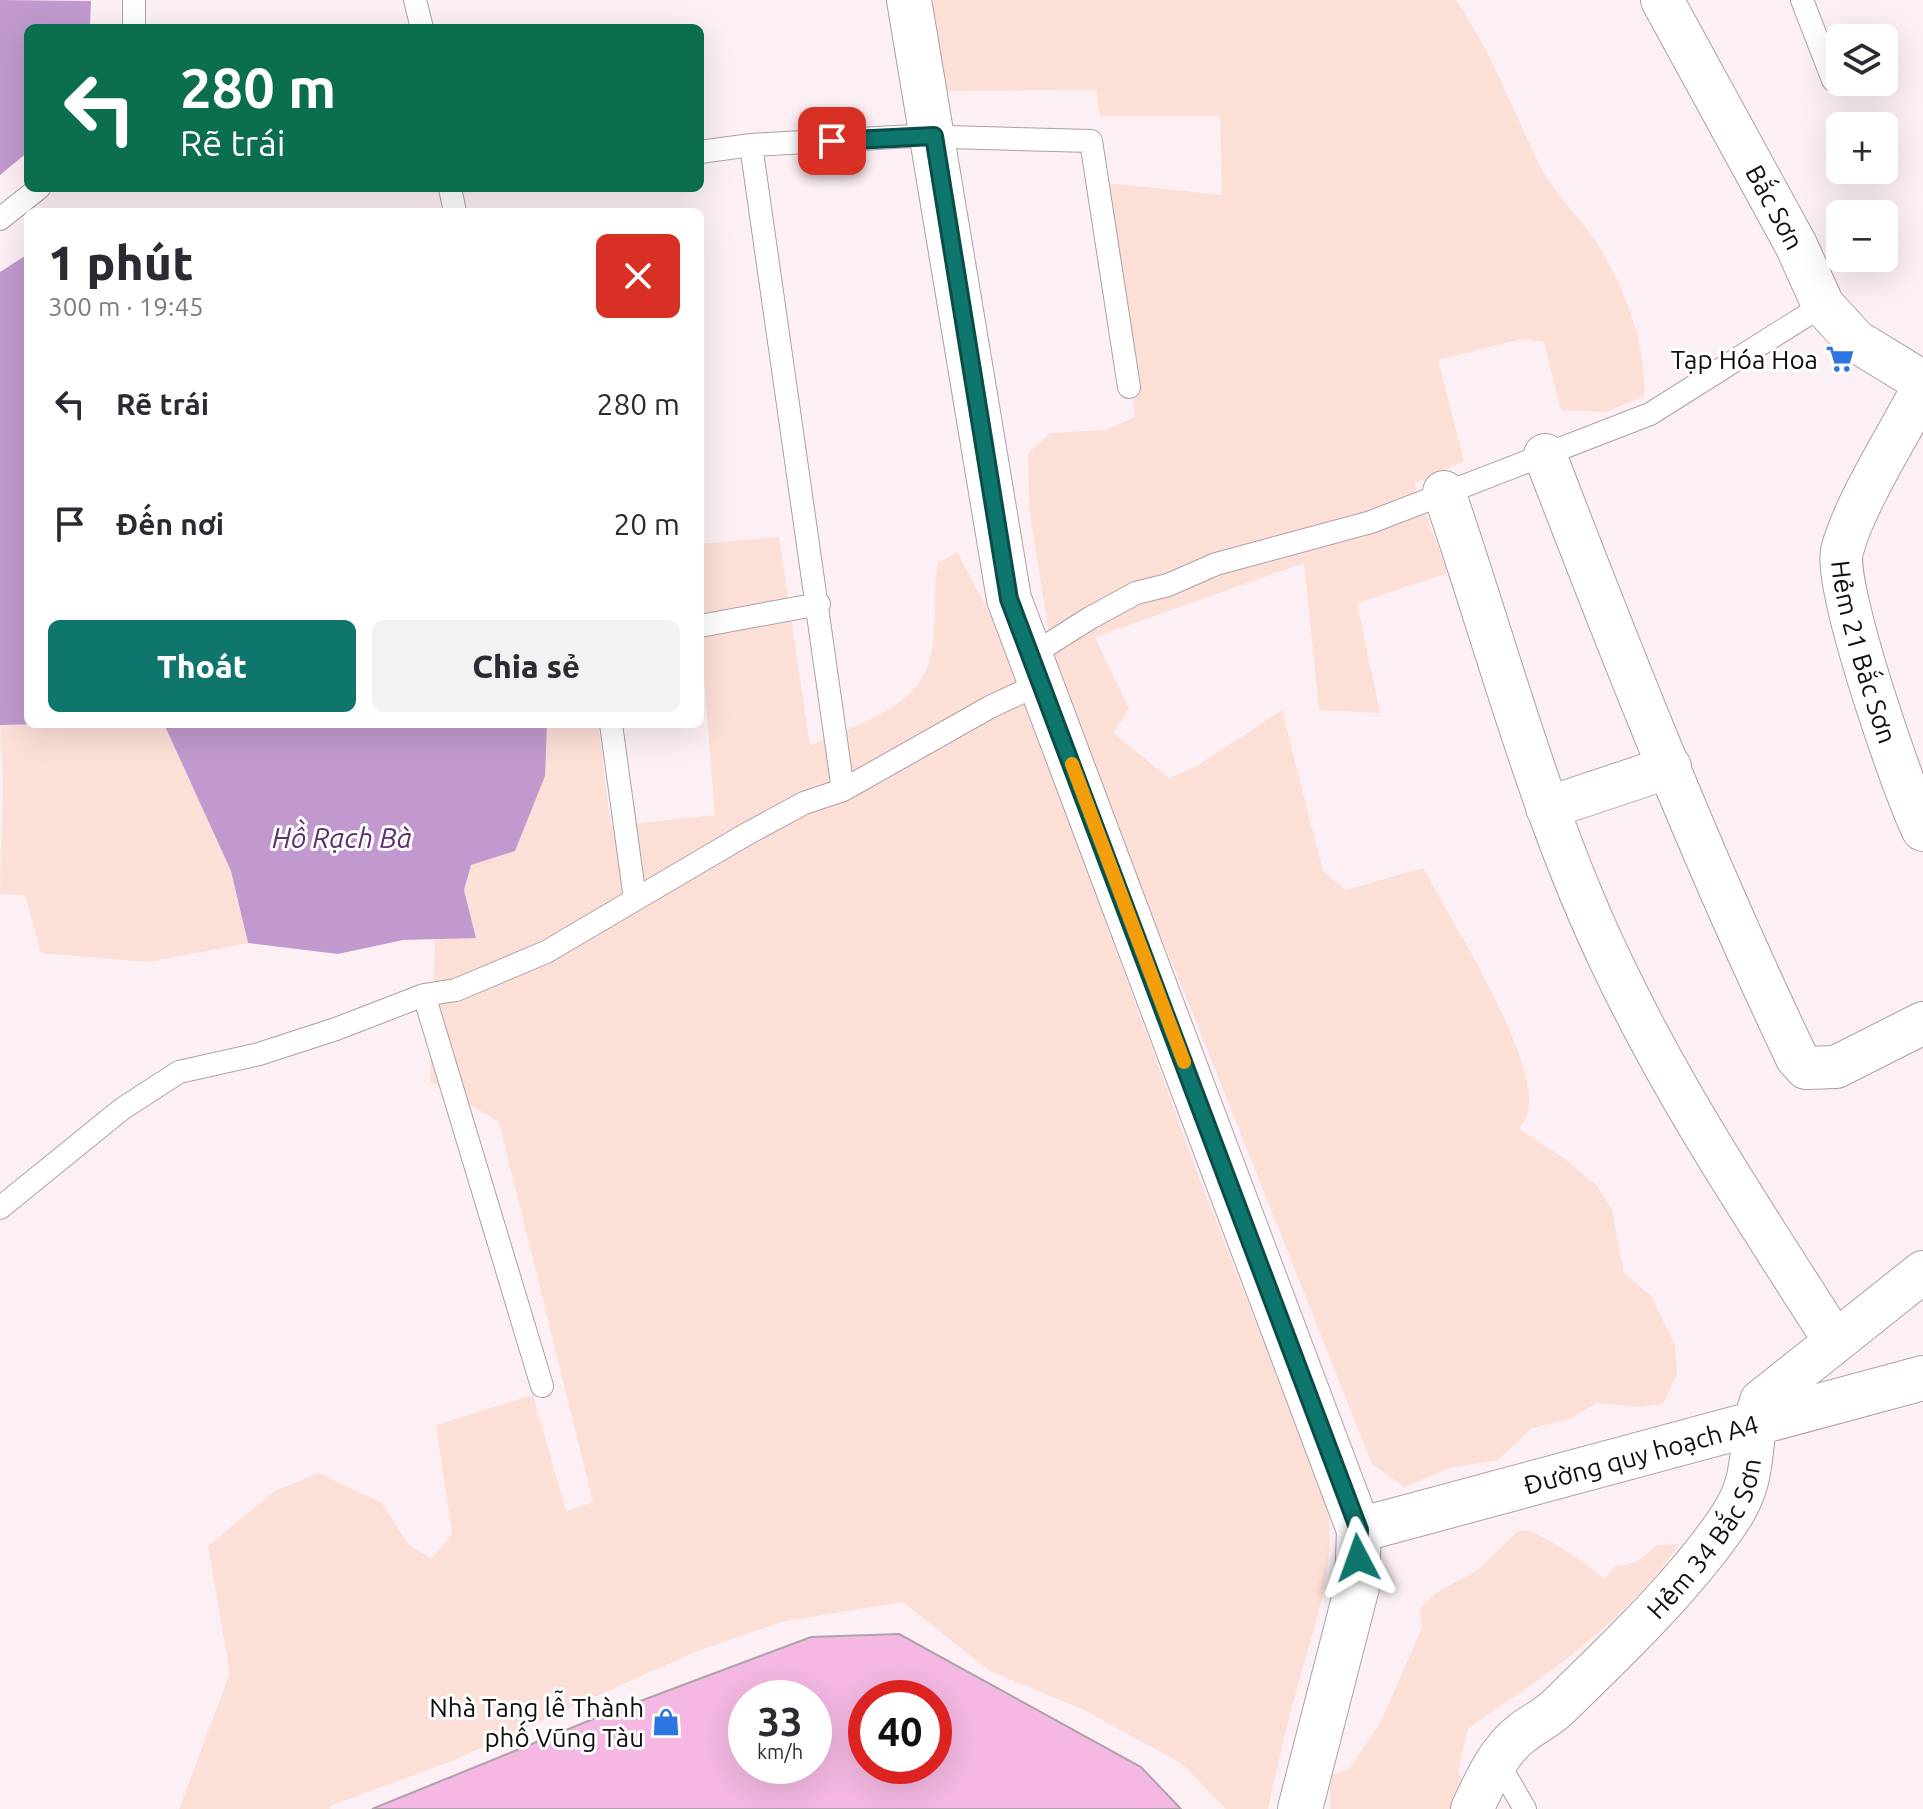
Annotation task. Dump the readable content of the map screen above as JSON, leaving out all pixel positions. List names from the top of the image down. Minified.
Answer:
{"streets":{"street":["Bắc Sơn","Hẻm 21 Bắc Sơn","Đường quy hoạch A4","Hẻm 34 Bắc Sơn"]},"crossings":[["Bắc Sơn","Hẻm 21 Bắc Sơn"],["Đường quy hoạch A4","Hẻm 34 Bắc Sơn"]],"water":["Hồ Rạch Bà"],"places":{"supermarket":["Tạp Hóa Hoa"],"shop":["Nhà Tang lễ Thành phố Vũng Tàu"]},"page":{"map_buttons":["+","−"],"turn":["280 m","Rẽ trái"],"heading":["1 phút","300 m · 19:45"],"list":[{"name":"Rẽ trái","value":"280 m"},{"name":"Đến nơi","value":"20 m"}],"buttons":["Thoát","Chia sẻ"],"speed":"33 km/h","limit":"40"}}
